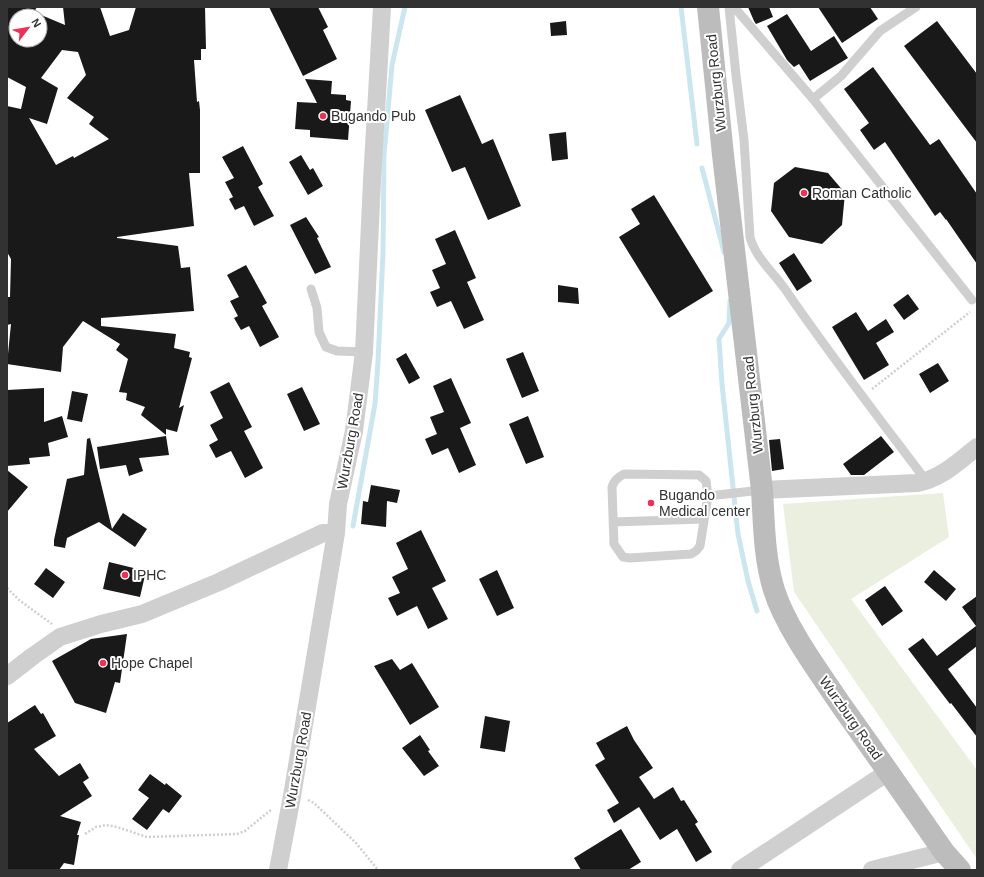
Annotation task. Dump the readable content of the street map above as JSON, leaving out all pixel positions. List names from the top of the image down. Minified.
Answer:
{"streets":{"main road":["Wurzburg Road"]},"places":["Bugando Pub","Roman Catholic","Bugando Medical center","IPHC","Hope Chapel"],"north":"top right"}
